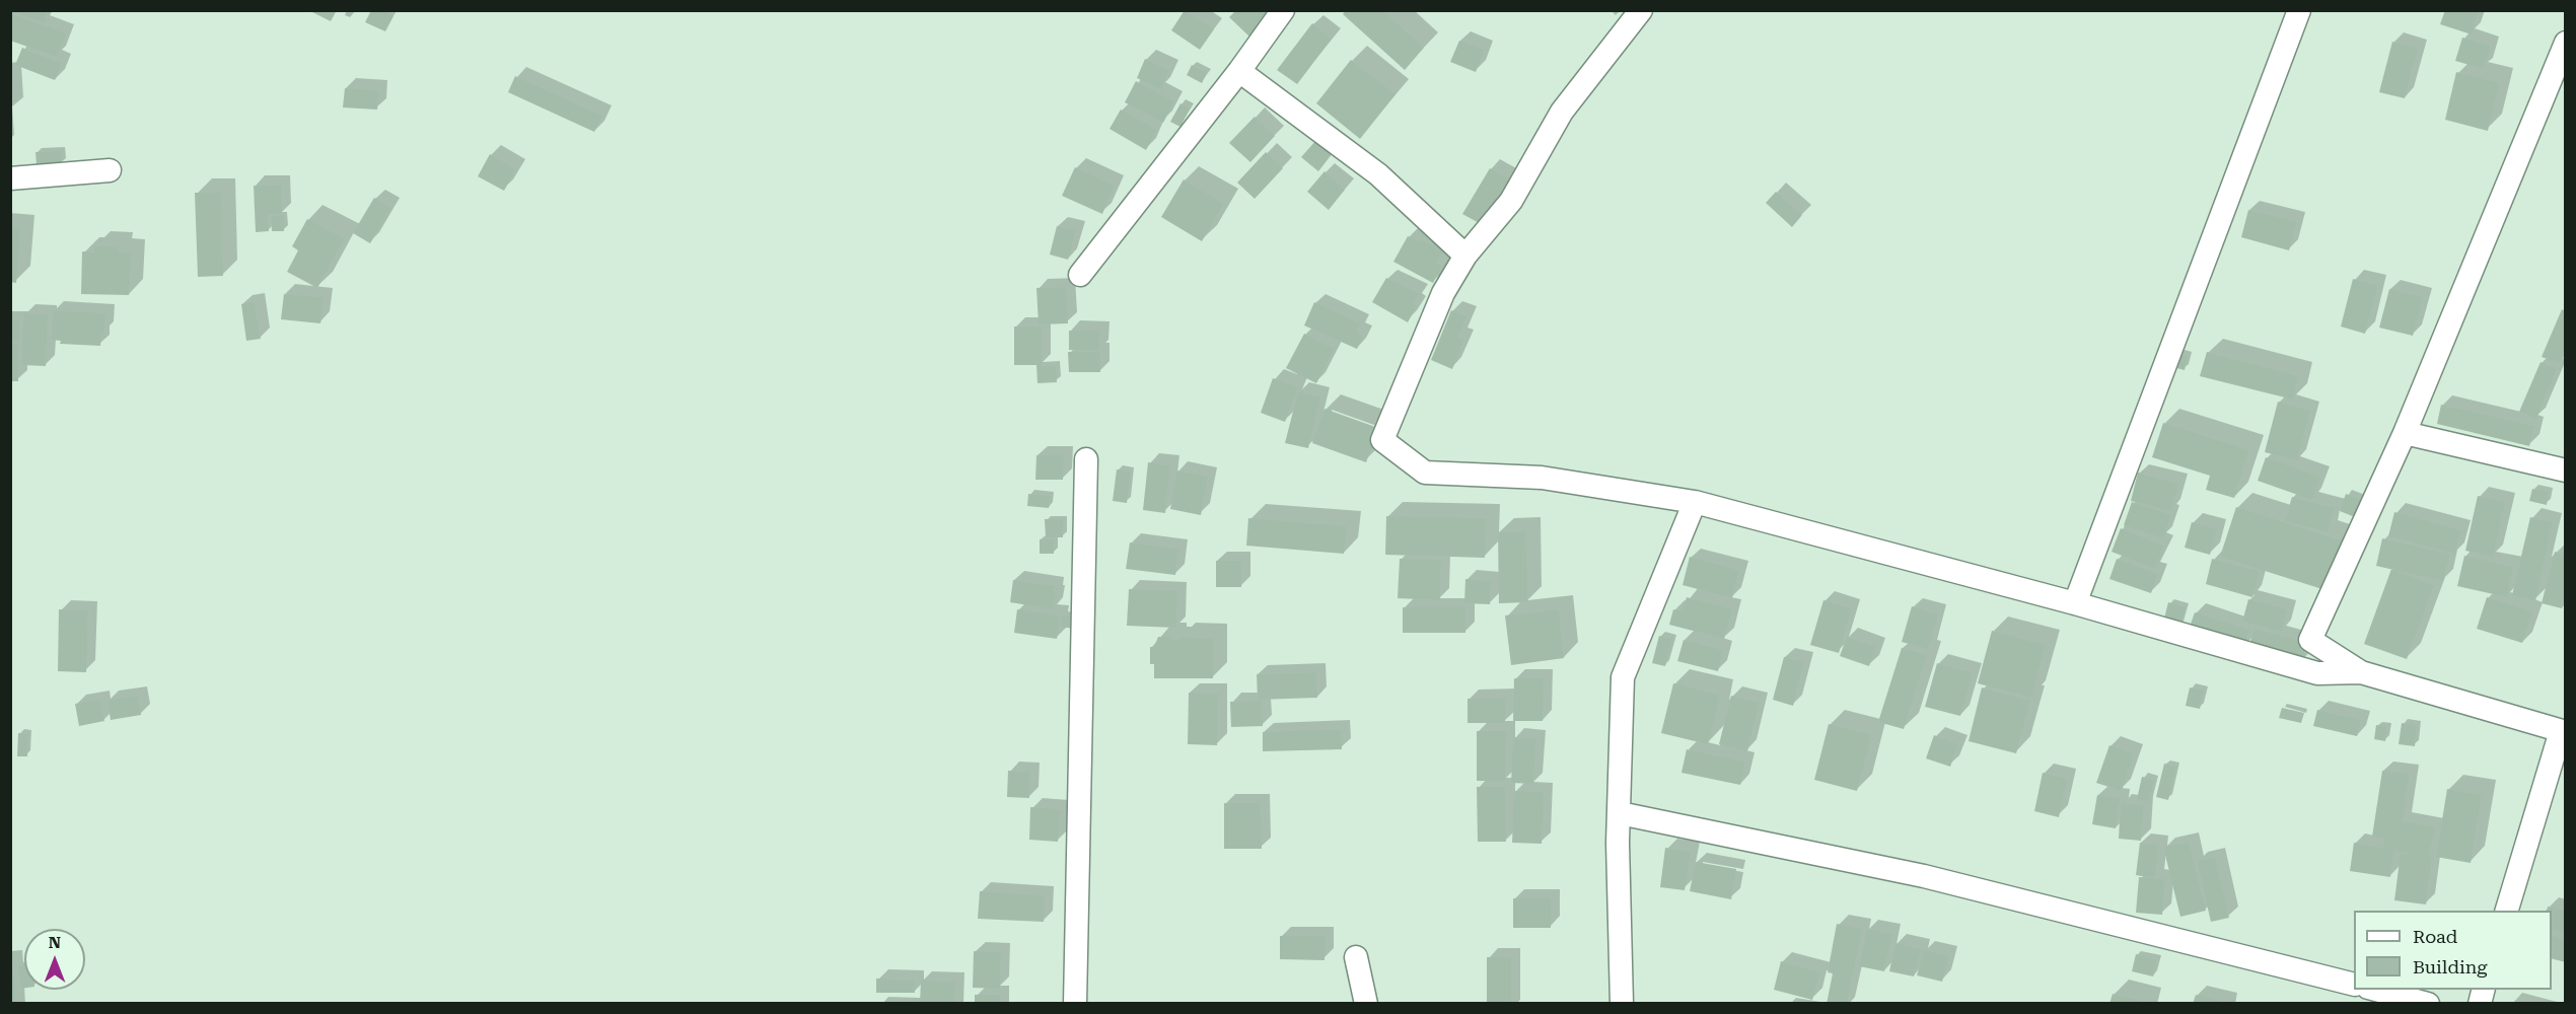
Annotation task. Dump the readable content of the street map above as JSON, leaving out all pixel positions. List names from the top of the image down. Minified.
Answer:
{"legend":["Road","Building"],"north":"top"}
